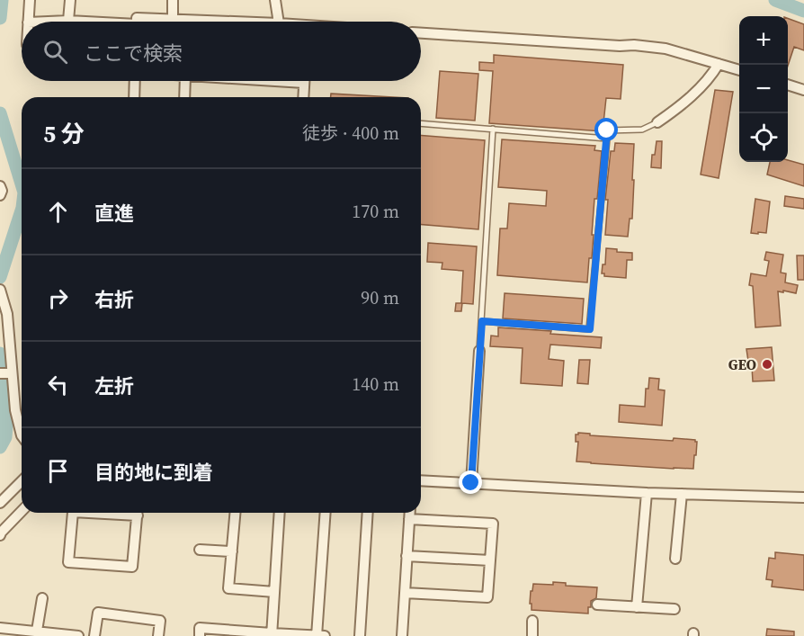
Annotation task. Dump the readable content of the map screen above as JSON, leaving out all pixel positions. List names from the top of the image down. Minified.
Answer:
{"places":["GEO"],"page":{"map_buttons":["+","−"],"search":"ここで検索","heading":["5 分","徒歩 · 400 m"],"list":[["直進","170 m"],["右折","90 m"],["左折","140 m"],"目的地に到着"]}}
